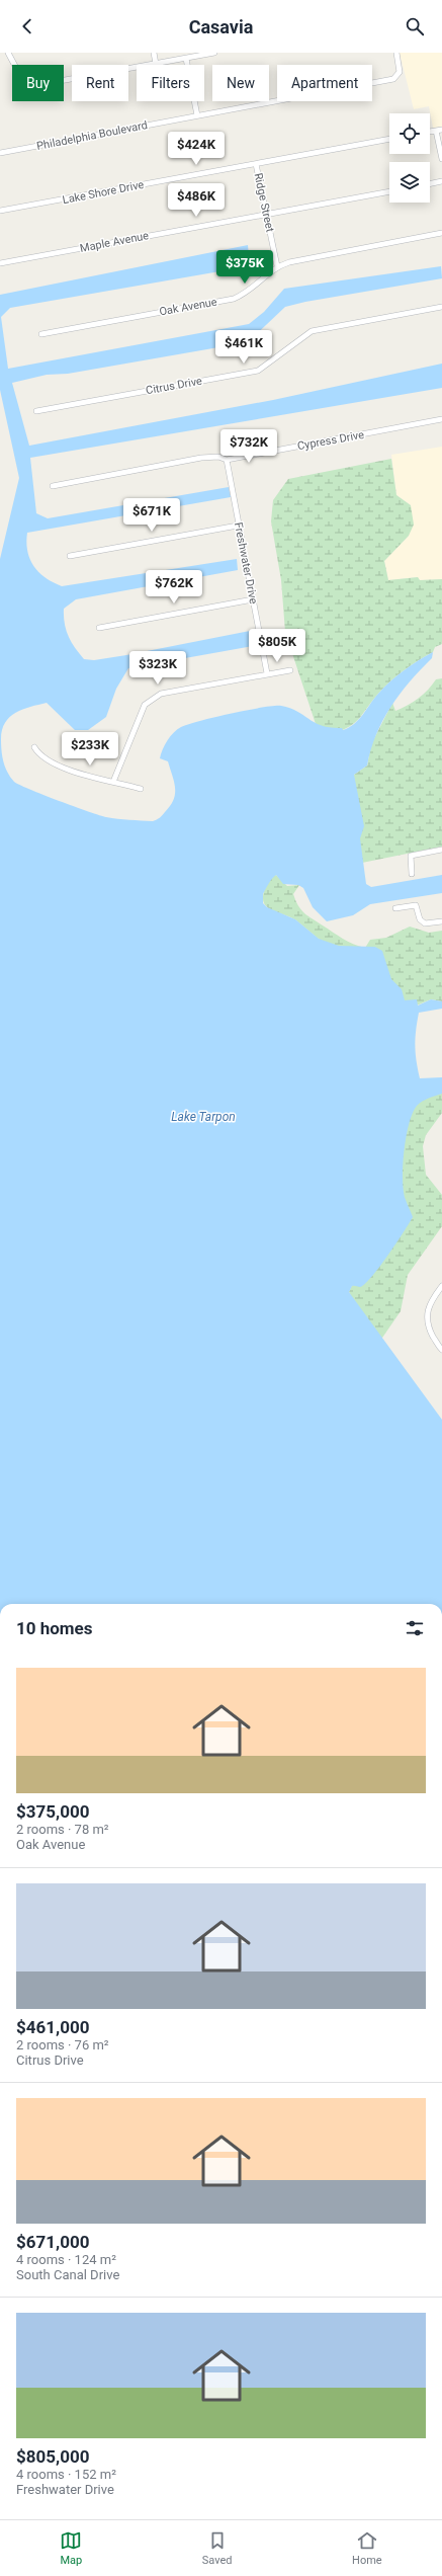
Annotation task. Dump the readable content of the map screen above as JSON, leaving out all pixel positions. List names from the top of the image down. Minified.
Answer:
{"streets":{"street":["Philadelphia Boulevard","Lake Shore Drive","Ridge Street","Maple Avenue","Oak Avenue","Citrus Drive","Cypress Drive","Freshwater Drive"]},"crossings":[["Lake Shore Drive","Ridge Street"],["Ridge Street","Maple Avenue"],["Ridge Street","Oak Avenue"],["Cypress Drive","Freshwater Drive"]],"water":["Lake Tarpon"],"page":{"header":"Casavia","chip":["Buy","Rent","Filters","New","Apartment"],"price":["$424K","$486K","$375K","$461K","$732K","$671K","$762K","$805K","$323K","$233K"],"heading":"10 homes","list":[{"name":"$375,000","note":"2 rooms · 78 m² · Oak Avenue"},{"name":"$461,000","note":"2 rooms · 76 m² · Citrus Drive"},{"name":"$671,000","note":"4 rooms · 124 m² · South Canal Drive"},{"name":"$805,000","note":"4 rooms · 152 m² · Freshwater Drive"}],"tabs":["Map","Saved","Home"]}}
